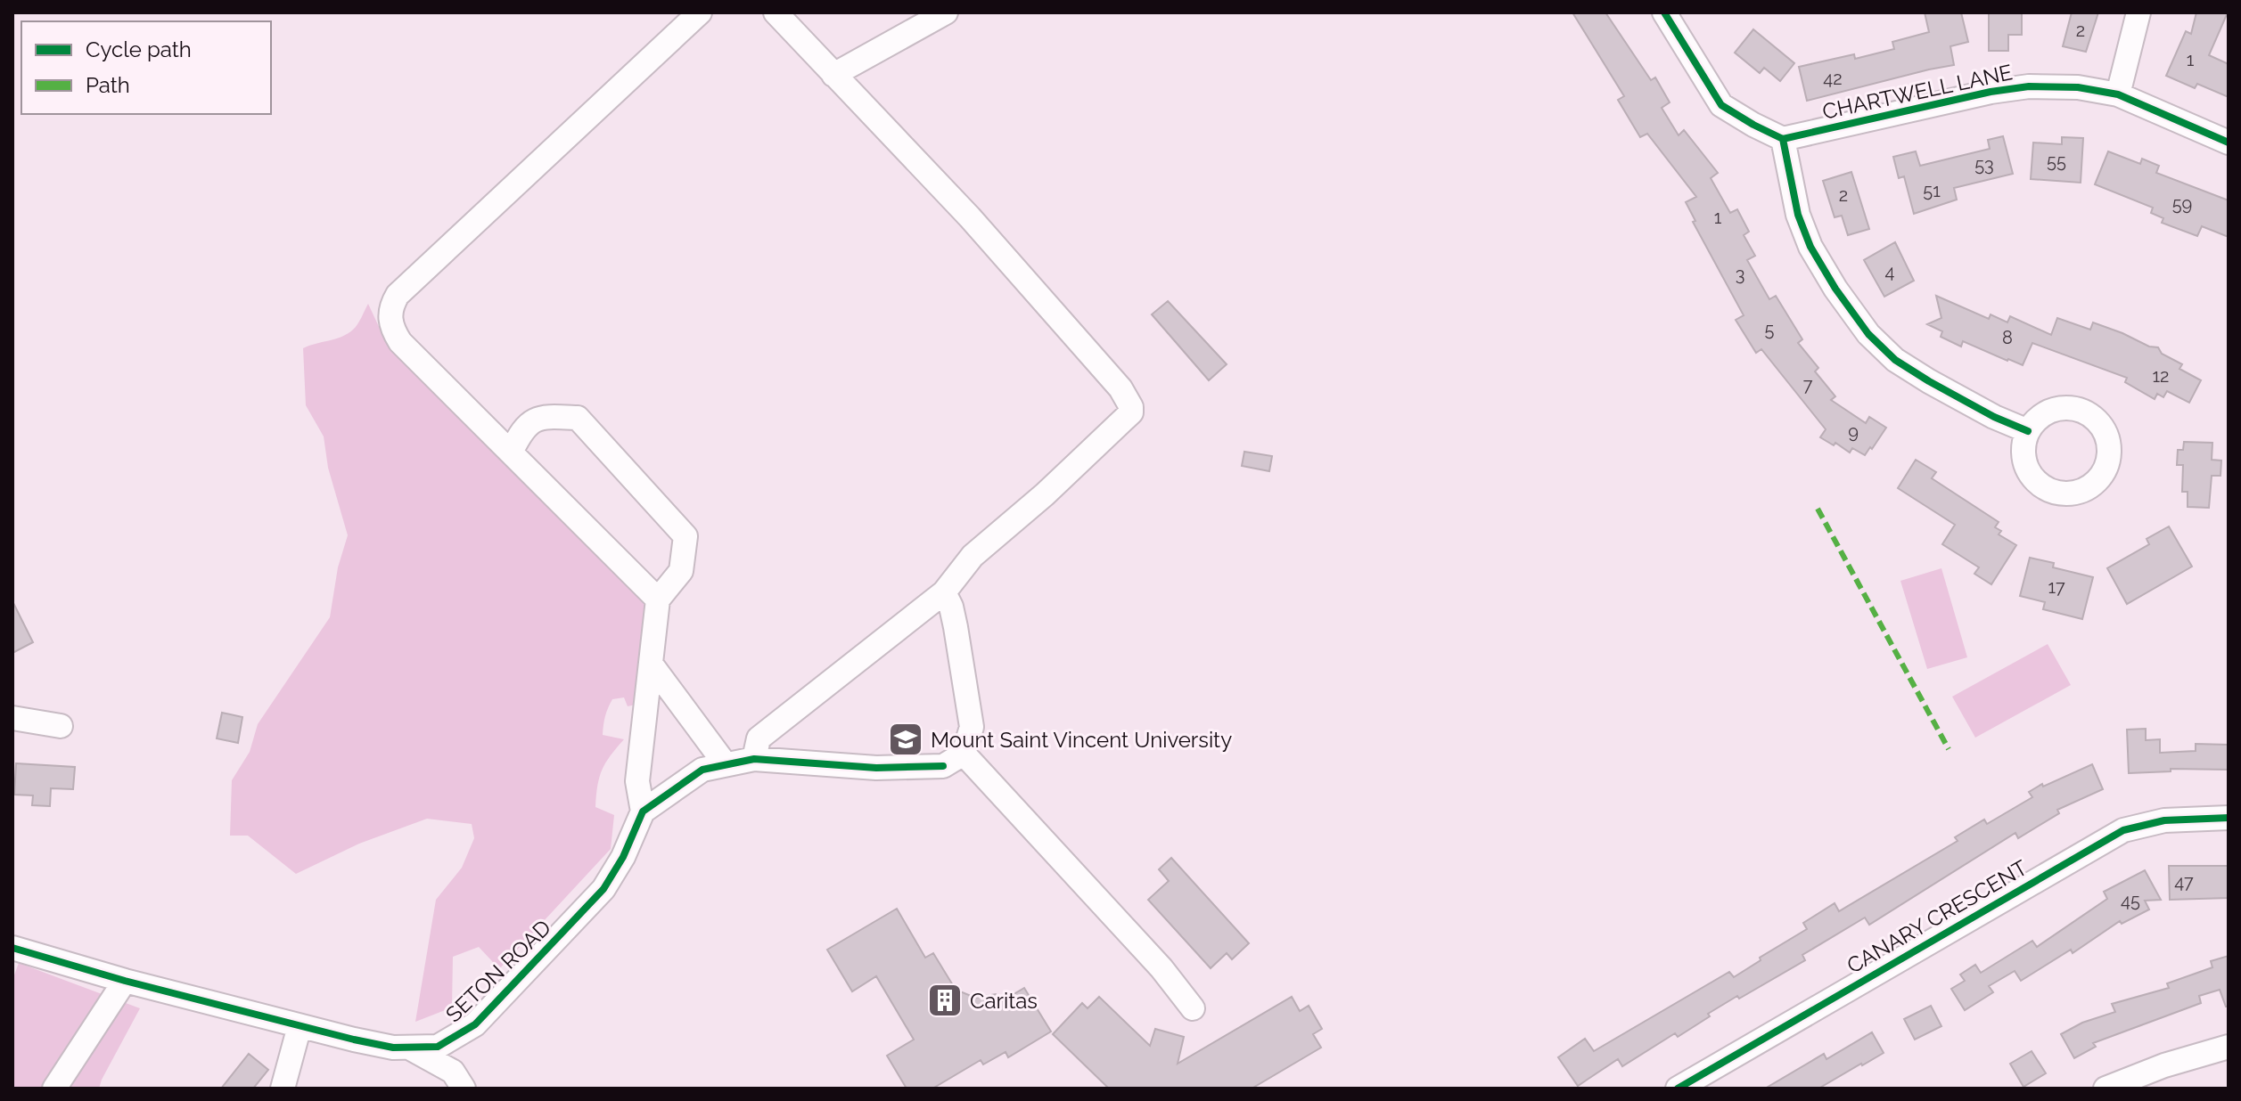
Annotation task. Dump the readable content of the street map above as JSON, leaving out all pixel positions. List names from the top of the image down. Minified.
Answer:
{"streets":{"street":["CHARTWELL LANE","CANARY CRESCENT","SETON ROAD"]},"places":{"school or university":["Mount Saint Vincent University"],"building":["Caritas"]},"house_numbers":["2","1","42","55","53","51","2","59","1","4","3","5","8","12","7","9","17","47","45"],"legend":["Cycle path","Path"]}
